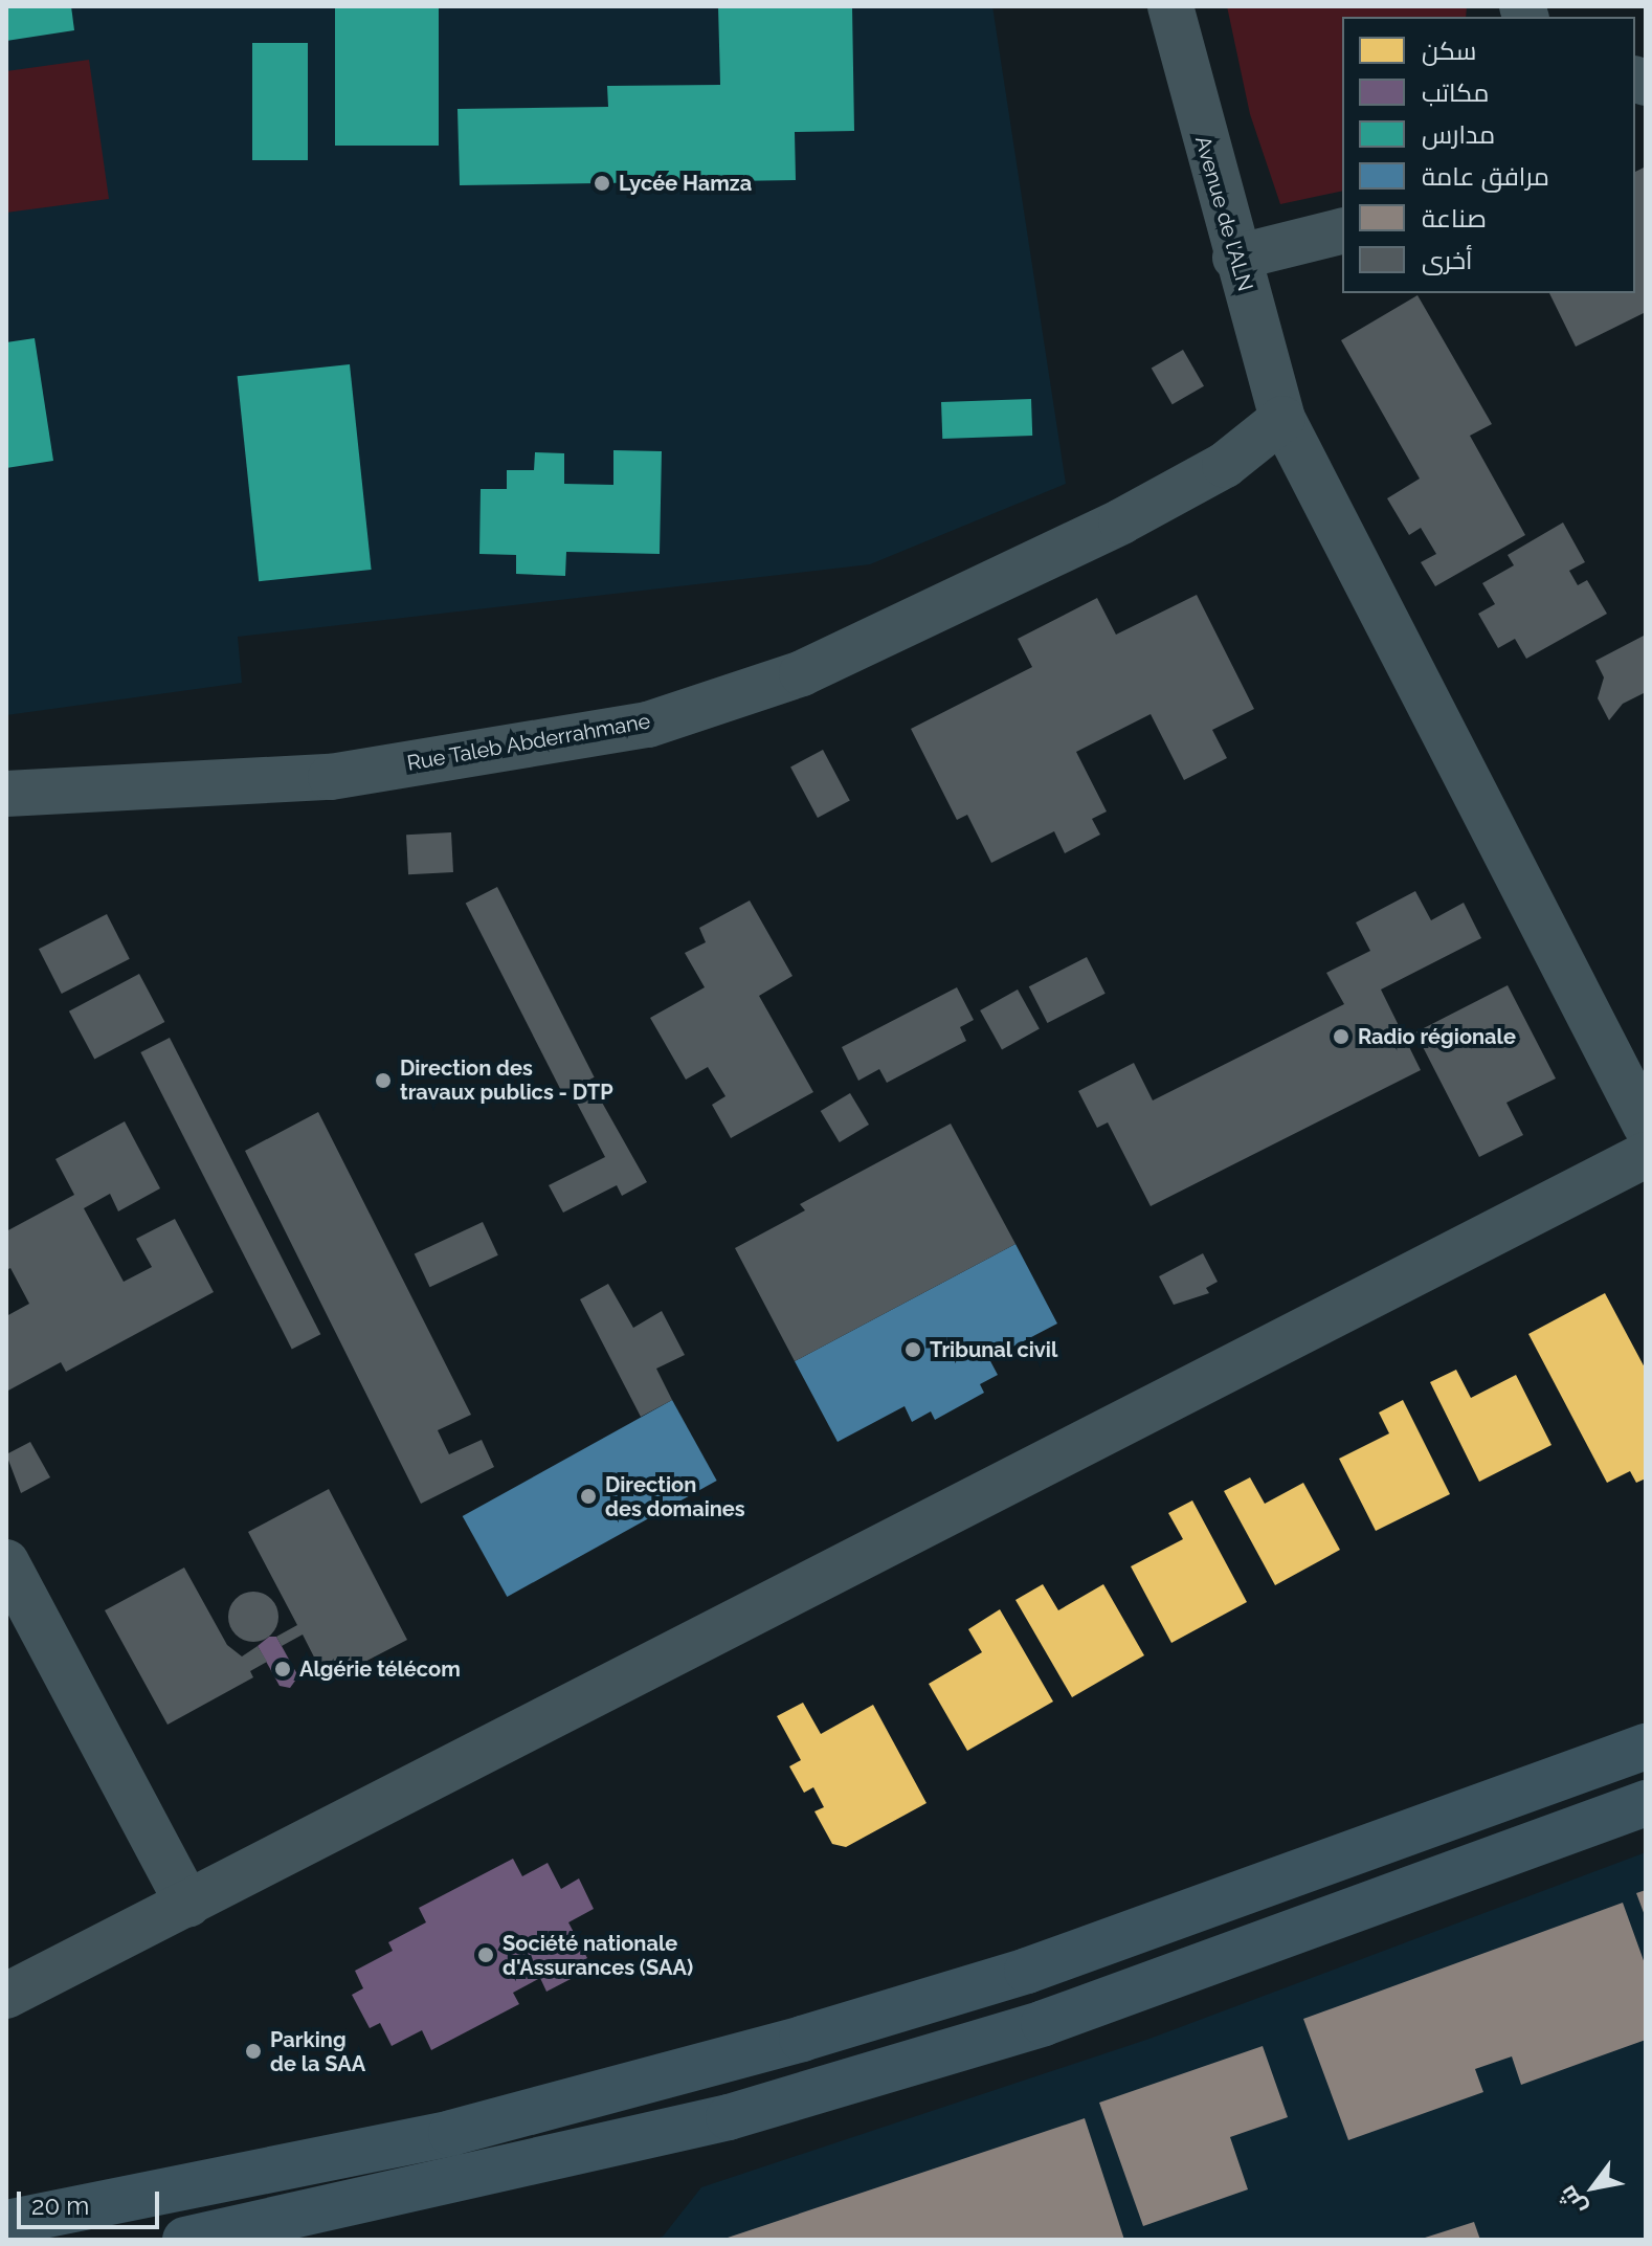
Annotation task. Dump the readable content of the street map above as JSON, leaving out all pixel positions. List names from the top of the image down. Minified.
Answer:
{"streets":{"street":["Avenue de l'ALN","Rue Taleb Abderrahmane"]},"crossings":[["Avenue de l'ALN","Rue Taleb Abderrahmane"]],"places":["Lycée Hamza","Radio régionale","Direction des travaux publics - DTP","Tribunal civil","Direction des domaines","Algérie télécom","Société nationale d'Assurances (SAA)","Parking de la SAA"],"legend":["سكن","مكاتب","مدارس","مرافق عامة","صناعة","أخرى"],"scale_bar":"20 m","north":"bottom left"}
